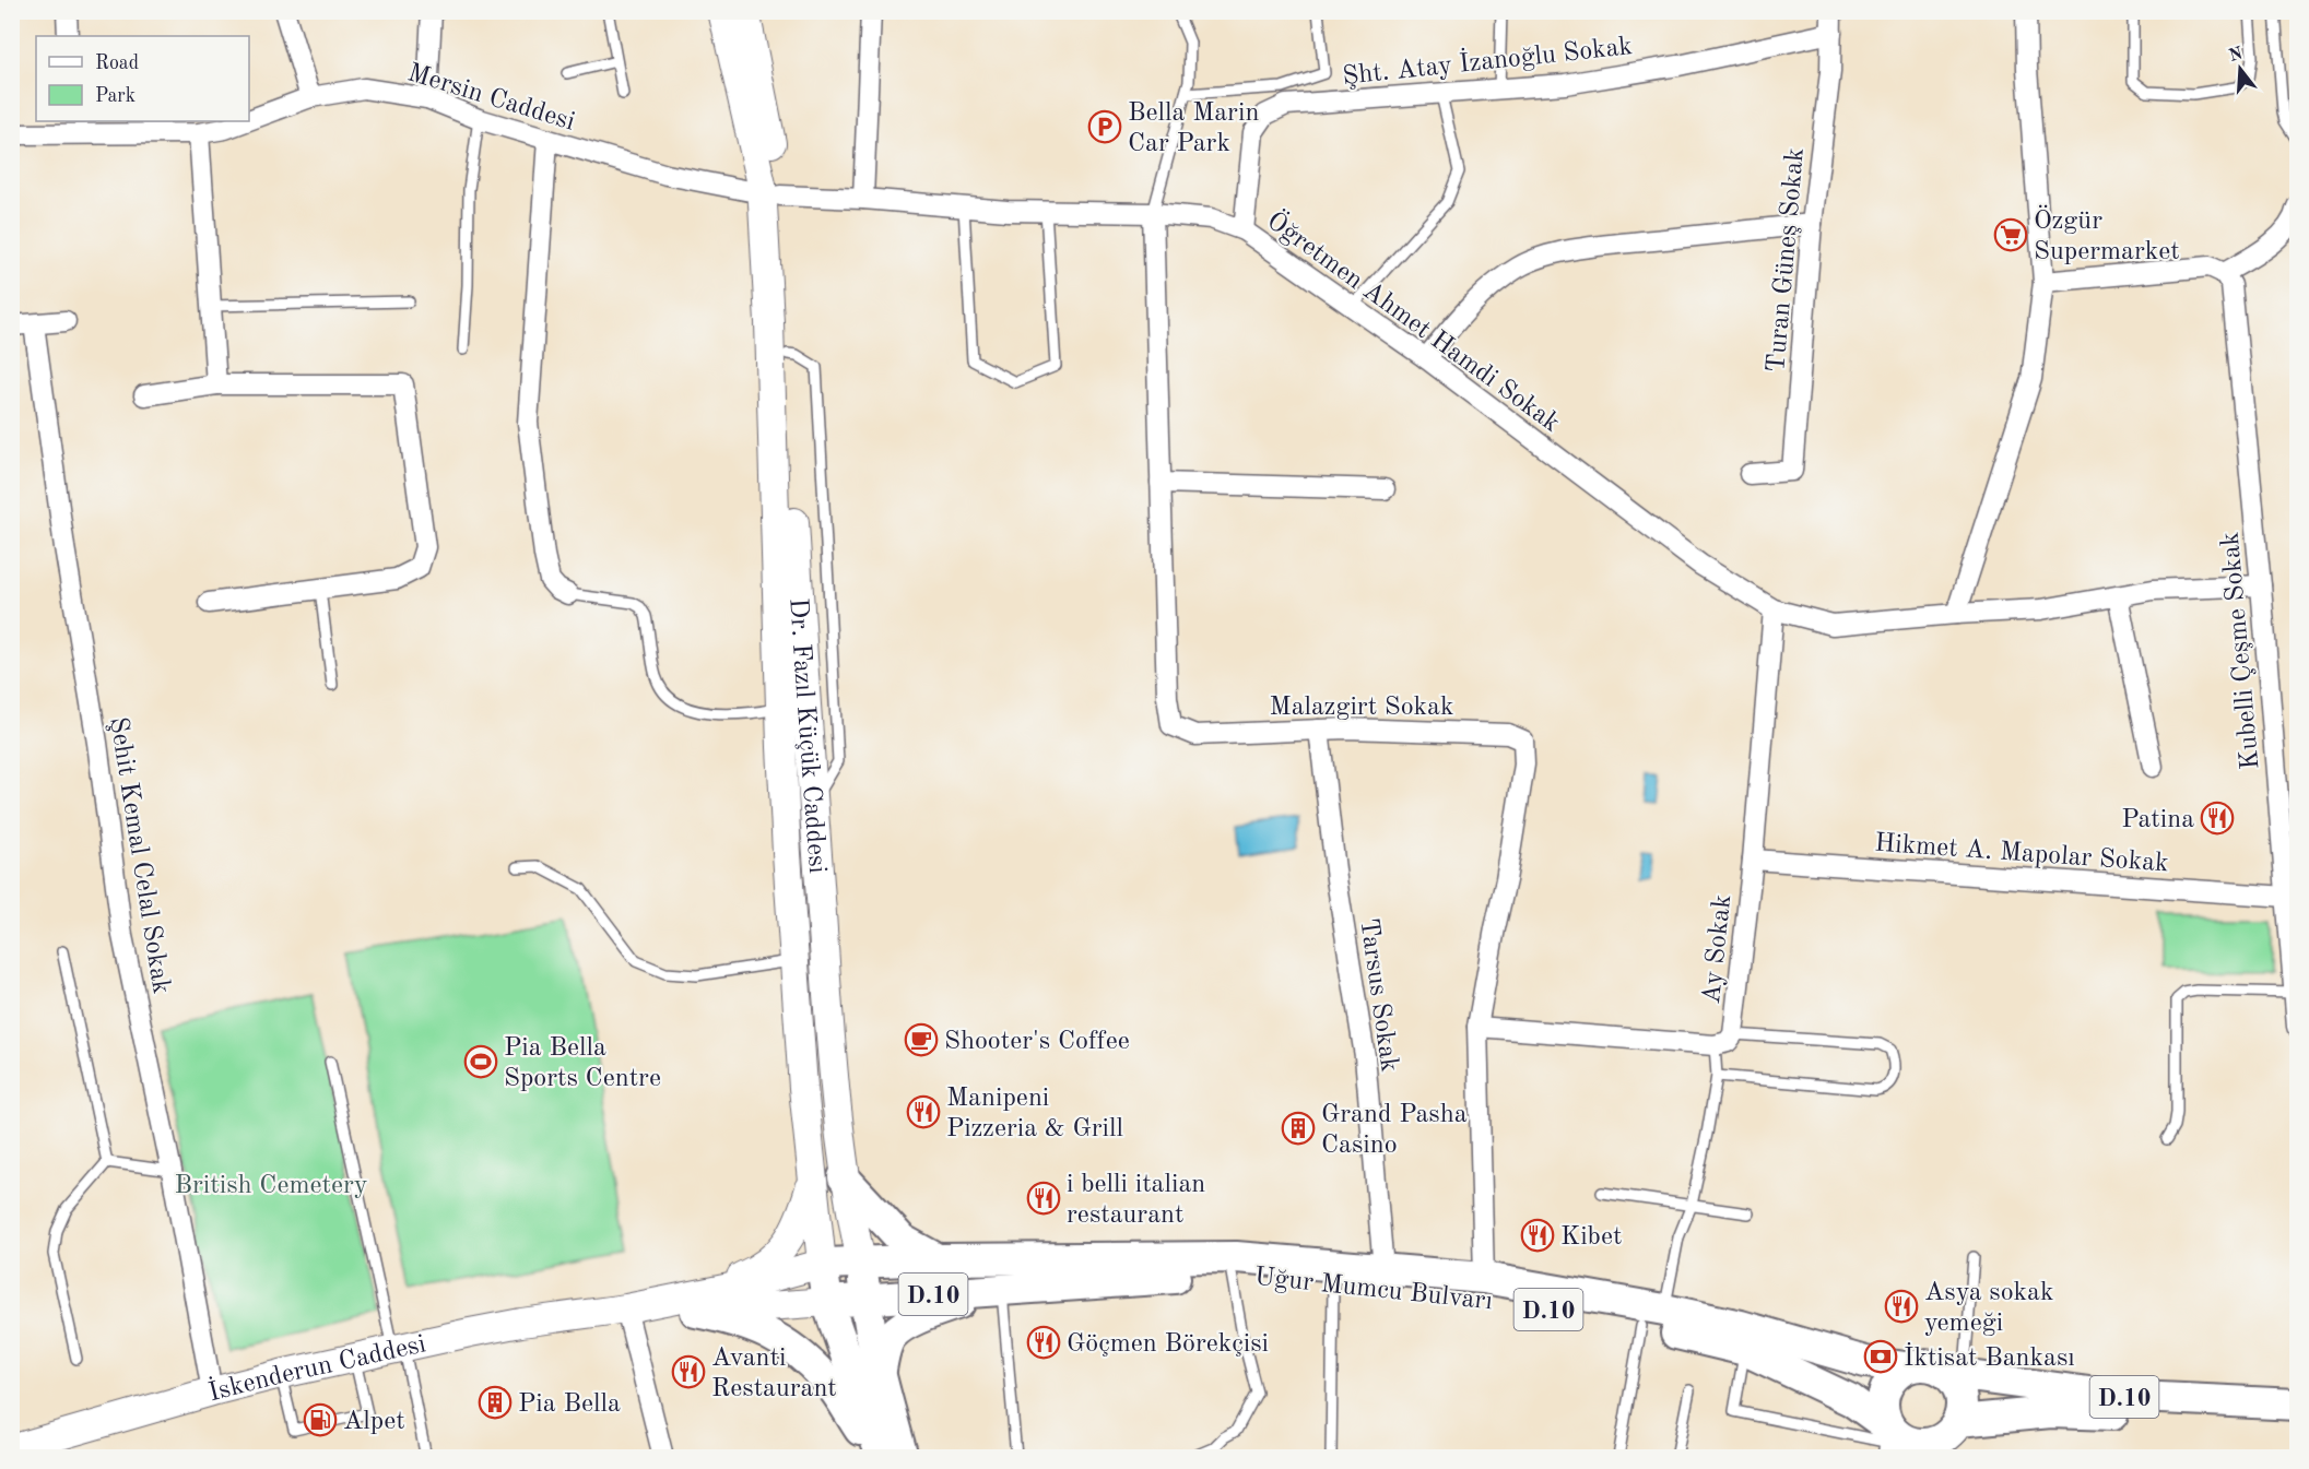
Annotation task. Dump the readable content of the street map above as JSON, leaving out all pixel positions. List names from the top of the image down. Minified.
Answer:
{"streets":{"main road":["Uğur Mumcu Bulvarı","D.10"],"street":["Şht. Atay İzanoğlu Sokak","Mersin Caddesi","Turan Güneş Sokak","Öğretmen Ahmet Hamdi Sokak","Kubelli Çeşme Sokak","Malazgirt Sokak","Dr. Fazıl Küçük Caddesi","Hikmet A. Mapolar Sokak","Şehit Kemal Celal Sokak","Ay Sokak","Tarsus Sokak","İskenderun Caddesi"]},"crossings":[["Şht. Atay İzanoğlu Sokak","Turan Güneş Sokak"],["Şht. Atay İzanoğlu Sokak","Öğretmen Ahmet Hamdi Sokak"],["Mersin Caddesi","Öğretmen Ahmet Hamdi Sokak"],["Mersin Caddesi","Dr. Fazıl Küçük Caddesi"],["Öğretmen Ahmet Hamdi Sokak","Kubelli Çeşme Sokak"],["Öğretmen Ahmet Hamdi Sokak","Malazgirt Sokak"],["Öğretmen Ahmet Hamdi Sokak","Dr. Fazıl Küçük Caddesi"],["Öğretmen Ahmet Hamdi Sokak","Ay Sokak"],["Kubelli Çeşme Sokak","Hikmet A. Mapolar Sokak"],["Malazgirt Sokak","Tarsus Sokak"],["Malazgirt Sokak","Uğur Mumcu Bulvarı"],["Dr. Fazıl Küçük Caddesi","D.10"],["Hikmet A. Mapolar Sokak","Ay Sokak"],["Şehit Kemal Celal Sokak","İskenderun Caddesi"],["Tarsus Sokak","Uğur Mumcu Bulvarı"],["Uğur Mumcu Bulvarı","D.10"]],"parks":["British Cemetery"],"places":{"parking":["Bella Marin Car Park"],"supermarket":["Özgür Supermarket"],"restaurant":["Patina","Manipeni Pizzeria & Grill","i belli italian restaurant","Kibet","Asya sokak yemeği","Göçmen Börekçisi","Avanti Restaurant"],"cafe":["Shooter's Coffee"],"sports":["Pia Bella Sports Centre"],"building":["Grand Pasha Casino","Pia Bella"],"bank":["İktisat Bankası"],"fuel station":["Alpet"]},"legend":["Road","Park"],"north":"top"}
